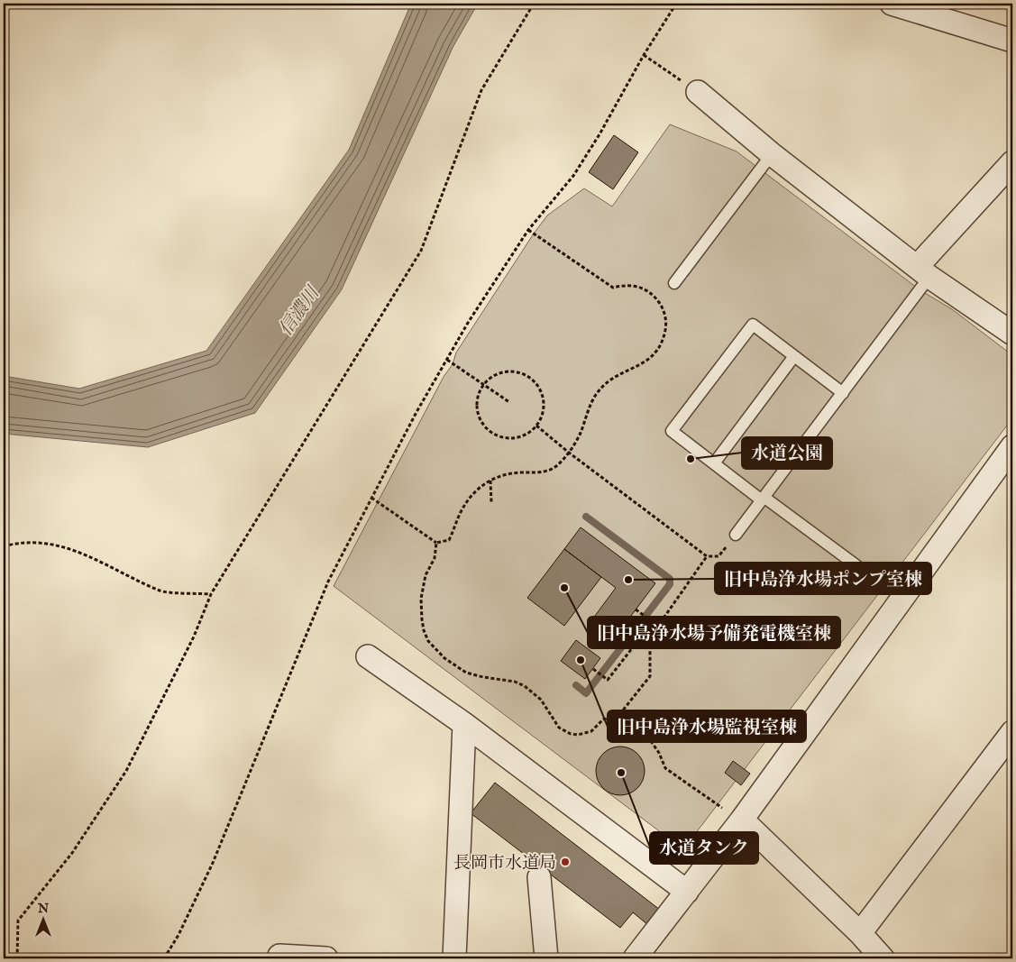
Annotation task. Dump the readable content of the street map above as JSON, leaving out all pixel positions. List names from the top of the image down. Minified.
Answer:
{"water":["信濃川"],"places":["水道公園","旧中島浄水場ポンプ室棟","旧中島浄水場予備発電機室棟","旧中島浄水場監視室棟","水道タンク","長岡市水道局"],"north":"top"}
